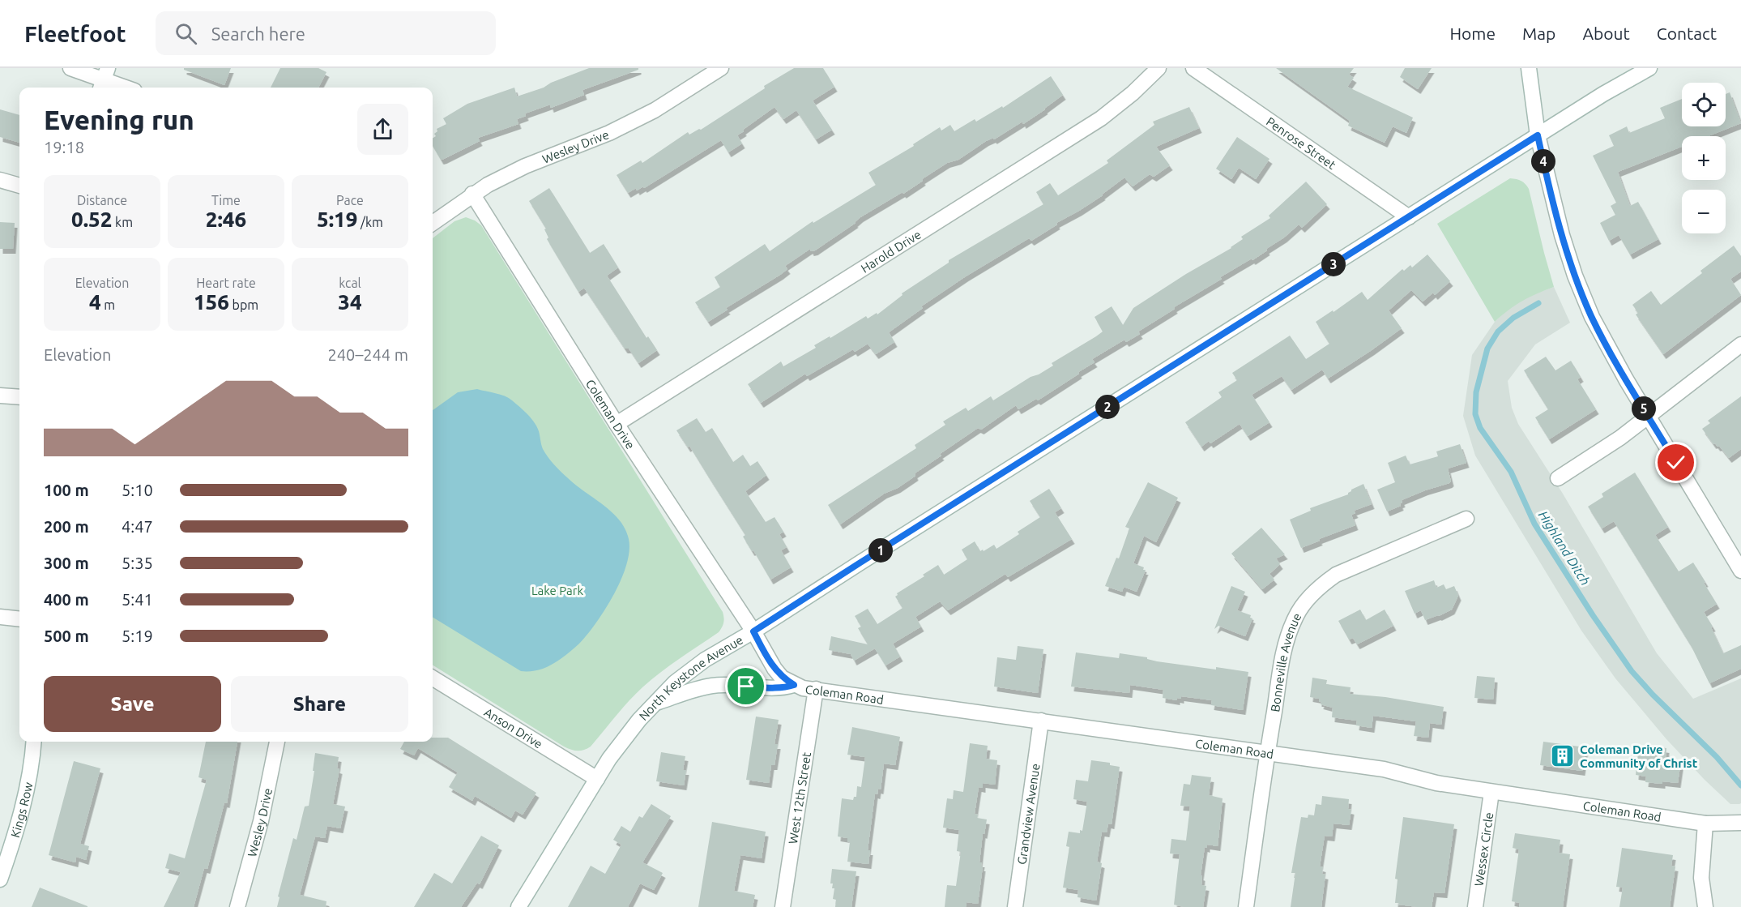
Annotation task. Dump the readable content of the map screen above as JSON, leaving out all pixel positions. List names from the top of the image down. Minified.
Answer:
{"streets":{"street":["Penrose Street","Wesley Drive","Harold Drive","Coleman Drive","Bonneville Avenue","North Keystone Avenue","Coleman Road","Anson Drive","West 12th Street","Kings Row","Grandview Avenue","Wessex Circle"]},"crossings":[["Penrose Street","North Keystone Avenue"],["Wesley Drive","Coleman Drive"],["Harold Drive","Coleman Drive"],["Coleman Drive","North Keystone Avenue"],["Coleman Drive","Coleman Road"],["Bonneville Avenue","Coleman Road"],["North Keystone Avenue","Coleman Road"],["North Keystone Avenue","Anson Drive"],["Coleman Road","West 12th Street"],["Coleman Road","Grandview Avenue"],["Coleman Road","Wessex Circle"]],"water":["Highland Ditch"],"parks":["Lake Park"],"places":{"building":["Coleman Drive Community of Christ"]},"page":{"header":"Fleetfoot","search":"Search here","nav":["Home","Map","About","Contact"],"map_buttons":["+","−"],"heading":["Evening run","19:18"],"pins":["4","3","2","5","1"],"stats":[["Distance","0.52 km"],["Time","2:46"],["Pace","5:19 /km"],["Elevation","4 m"],["Heart rate","156 bpm"],["kcal","34"]],"chart":["Elevation","240–244 m"],"list":[{"name":"100 m","note":"5:10"},{"name":"200 m","note":"4:47"},{"name":"300 m","note":"5:35"},{"name":"400 m","note":"5:41"},{"name":"500 m","note":"5:19"}],"buttons":["Save","Share"]}}
